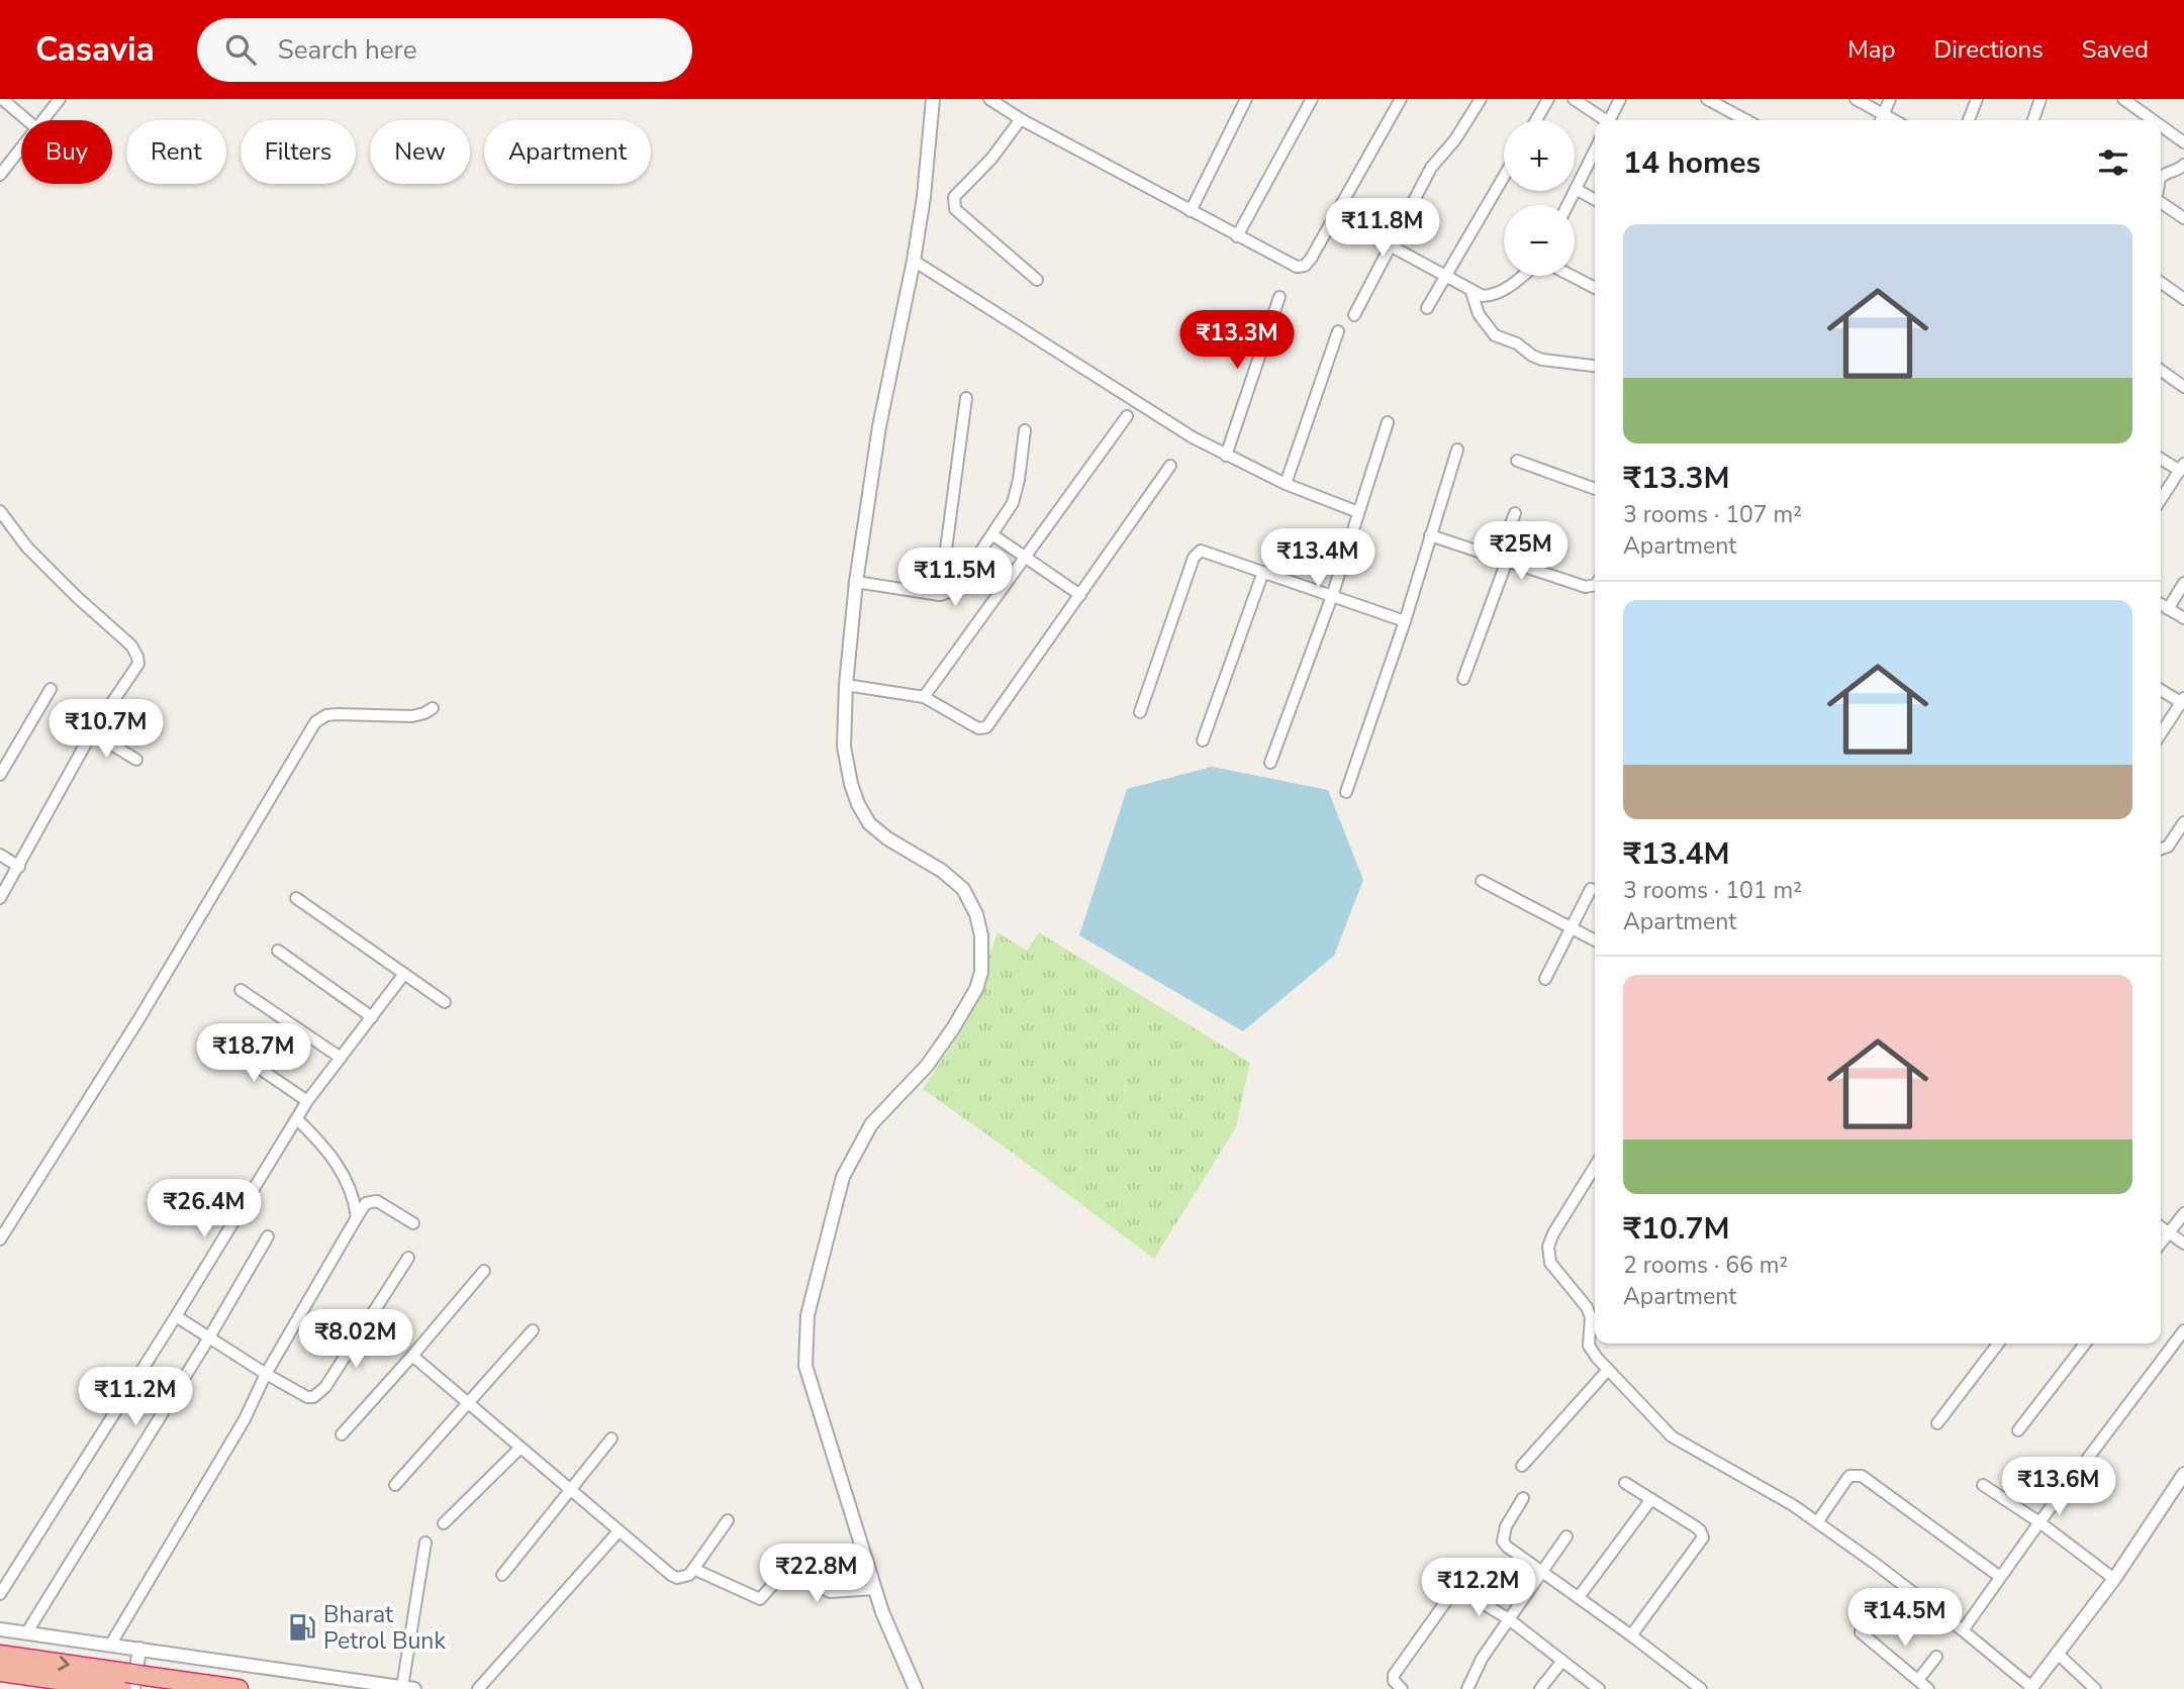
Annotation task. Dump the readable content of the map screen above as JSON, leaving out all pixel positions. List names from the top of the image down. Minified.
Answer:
{"places":{"fuel station":["Bharat Petrol Bunk"]},"page":{"header":"Casavia","search":"Search here","nav":["Map","Directions","Saved"],"map_buttons":["+","−"],"chip":["Buy","Rent","Filters","New","Apartment"],"heading":"14 homes","price":["₹11.8M","₹13.3M","₹25M","₹13.4M","₹11.5M","₹10.7M","₹18.7M","₹26.4M","₹8.02M","₹11.2M","₹13.6M","₹22.8M","₹12.2M","₹14.5M"],"list":[{"name":"₹13.3M","note":"3 rooms · 107 m² · Apartment"},{"name":"₹13.4M","note":"3 rooms · 101 m² · Apartment"},{"name":"₹10.7M","note":"2 rooms · 66 m² · Apartment"}]}}
